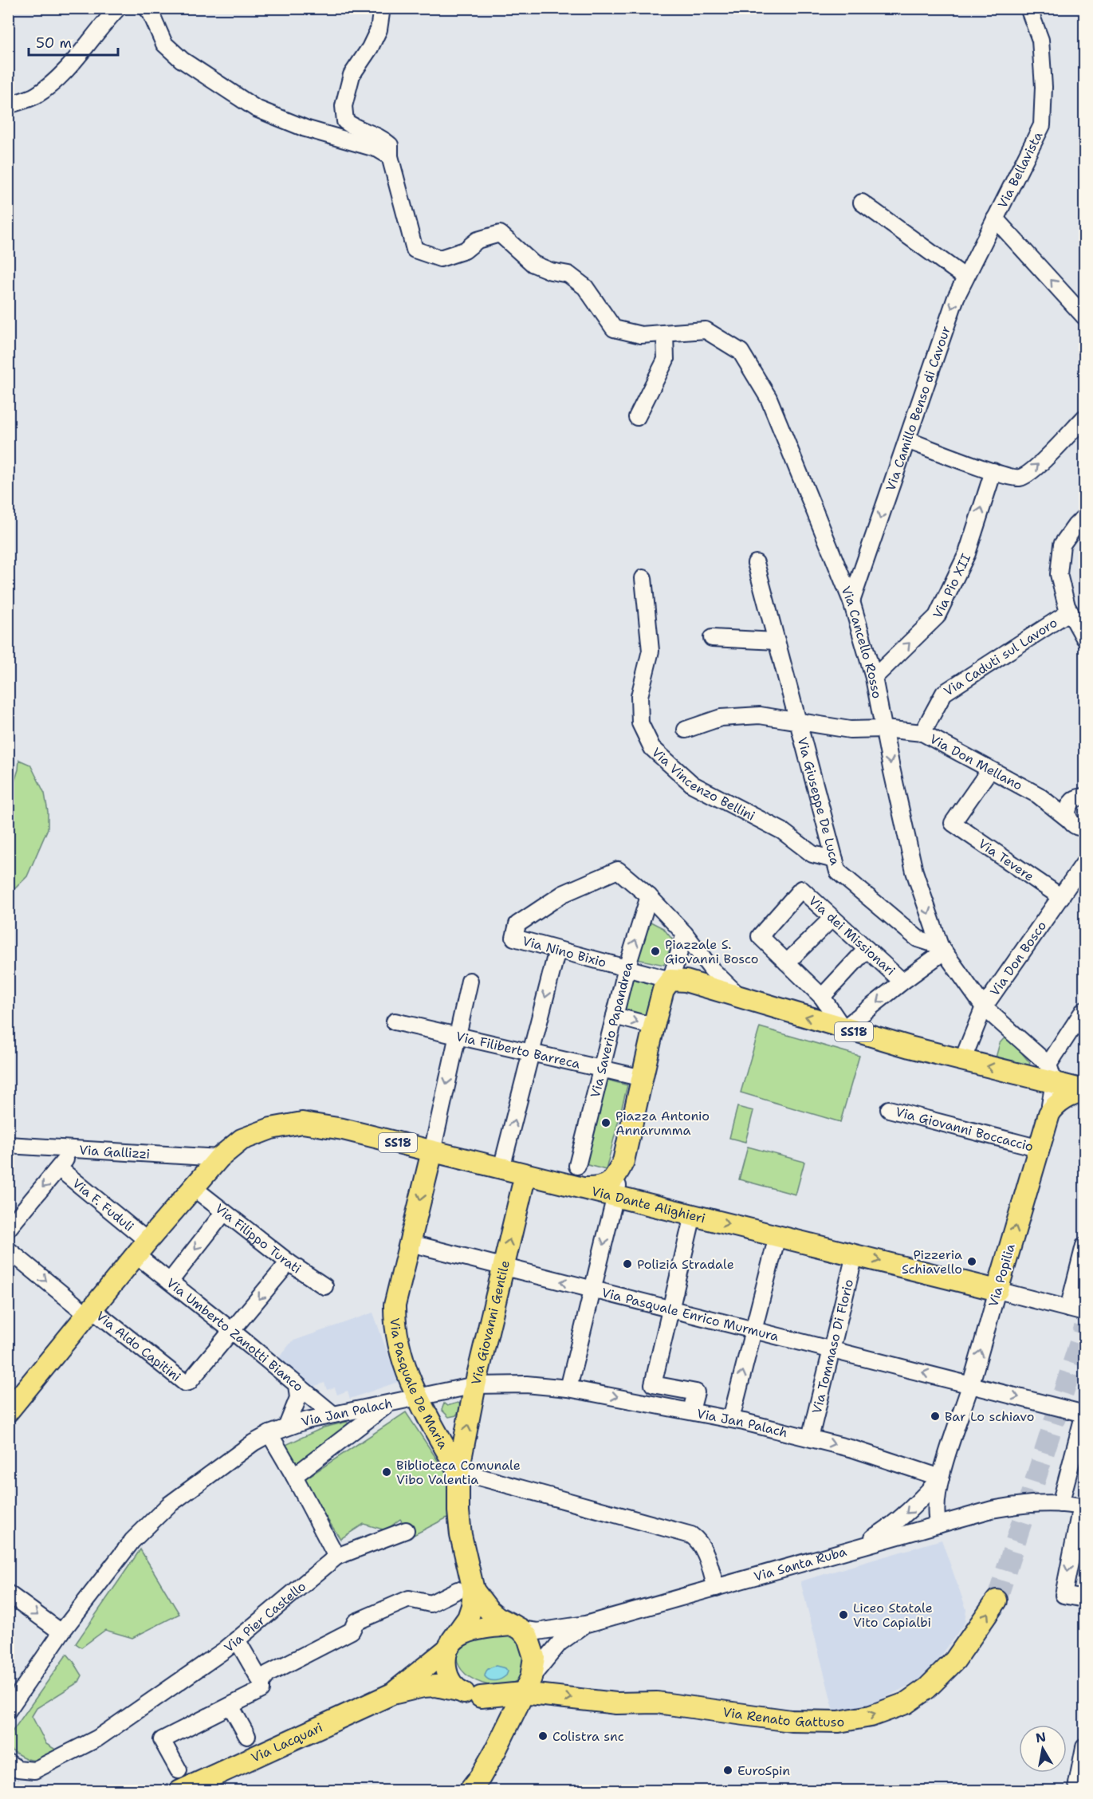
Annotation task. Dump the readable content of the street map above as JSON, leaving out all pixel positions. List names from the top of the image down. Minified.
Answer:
{"streets":{"main road":["SS18","Via Dante Alighieri","Via Popilia","Via Giovanni Gentile","Via Pasquale De Maria","Via Renato Gattuso","Via Lacquari"],"street":["Via Bellavista","Via Camillo Benso di Cavour","Via Pio XII","Via Cancello Rosso","Via Caduti sul Lavoro","Via Don Mellano","Via Vincenzo Bellini","Via Giuseppe De Luca","Via Tevere","Via dei Missionari","Via Nino Bixio","Via Don Bosco","Via Saverio Papandrea","Via Filiberto Barreca","Via Giovanni Boccaccio","Via Gallizzi","Via F. Fuduli","Via Filippo Turati","Via Pasquale Enrico Murmura","Via Umberto Zanotti Bianco","Via Aldo Capitini","Via Tommaso Di Florio","Via Jan Palach","Via Santa Ruba","Via Pier Castello"]},"crossings":[["Via Bellavista","Via Camillo Benso di Cavour"],["Via Camillo Benso di Cavour","Via Cancello Rosso"],["Via Pio XII","Via Cancello Rosso"],["Via Cancello Rosso","Via Don Mellano"],["Via Cancello Rosso","Via Giuseppe De Luca"],["Via Caduti sul Lavoro","Via Don Mellano"],["Via Don Mellano","Via Giuseppe De Luca"],["Via Don Mellano","Via Tevere"],["Via Vincenzo Bellini","Via Giuseppe De Luca"],["Via Tevere","Via Don Bosco"],["Via Nino Bixio","Via Saverio Papandrea"],["Via Nino Bixio","SS18"],["Via Don Bosco","SS18"],["Via Saverio Papandrea","Via Filiberto Barreca"],["SS18","Via Gallizzi"],["SS18","Via F. Fuduli"],["SS18","Via Dante Alighieri"],["SS18","Via Filippo Turati"],["SS18","Via Popilia"],["SS18","Via Umberto Zanotti Bianco"],["SS18","Via Aldo Capitini"],["Via Giovanni Boccaccio","Via Popilia"],["Via Gallizzi","Via Dante Alighieri"],["Via F. Fuduli","Via Umberto Zanotti Bianco"],["Via Dante Alighieri","Via Popilia"],["Via Dante Alighieri","Via Giovanni Gentile"],["Via Dante Alighieri","Via Tommaso Di Florio"],["Via Dante Alighieri","Via Pasquale De Maria"],["Via Popilia","Via Pasquale Enrico Murmura"],["Via Popilia","Via Jan Palach"],["Via Popilia","Via Santa Ruba"],["Via Pasquale Enrico Murmura","Via Giovanni Gentile"],["Via Pasquale Enrico Murmura","Via Tommaso Di Florio"],["Via Pasquale Enrico Murmura","Via Pasquale De Maria"],["Via Giovanni Gentile","Via Pasquale De Maria"],["Via Giovanni Gentile","Via Jan Palach"],["Via Umberto Zanotti Bianco","Via Aldo Capitini"],["Via Umberto Zanotti Bianco","Via Jan Palach"],["Via Tommaso Di Florio","Via Jan Palach"],["Via Pasquale De Maria","Via Jan Palach"],["Via Santa Ruba","Via Renato Gattuso"],["Via Santa Ruba","Via Lacquari"],["Via Renato Gattuso","Via Lacquari"]],"one_way":["Via Camillo Benso di Cavour","Via Pio XII","Via Popilia","Via Giovanni Gentile","Via Aldo Capitini","Via Renato Gattuso"],"places":["Piazzale S. Giovanni Bosco","Piazza Antonio Annarumma","Pizzeria Schiavello","Polizia Stradale","Bar Lo schiavo","Biblioteca Comunale Vibo Valentia","Liceo Statale Vito Capialbi","Colistra snc","EuroSpin"],"scale_bar":"50 m","north":"top"}
